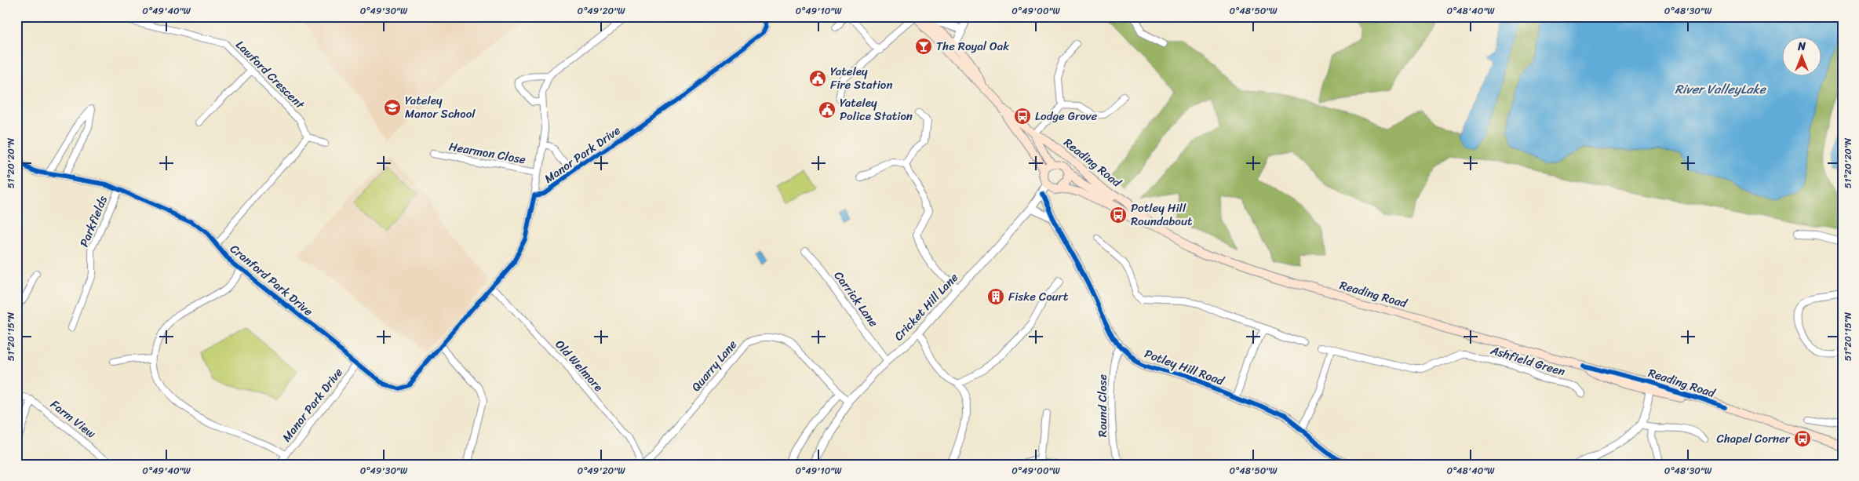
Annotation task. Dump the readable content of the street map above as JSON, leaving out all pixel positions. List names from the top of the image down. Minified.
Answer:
{"streets":{"main road":["Reading Road"],"street":["Lawford Crescent","Hearmon Close","Manor Park Drive","Parkfields","Cranford Park Drive","Carrick Lane","Cricket Hill Lane","Ashfield Green","Old Welmore","Quarry Lane","Potley Hill Road","Round Close","Farm View"]},"crossings":[["Manor Park Drive","Cranford Park Drive"],["Manor Park Drive","Old Welmore"],["Reading Road","Cricket Hill Lane"],["Parkfields","Cranford Park Drive"],["Carrick Lane","Cricket Hill Lane"],["Cricket Hill Lane","Quarry Lane"],["Cricket Hill Lane","Potley Hill Road"],["Old Welmore","Quarry Lane"],["Potley Hill Road","Round Close"]],"water":["River ValleyLake"],"places":{"bar":["The Royal Oak"],"public building":["Yateley Fire Station","Yateley Police Station"],"school or university":["Yateley Manor School"],"bus stop":["Lodge Grove","Potley Hill Roundabout","Chapel Corner"],"building":["Fiske Court"]},"north":"top","coordinates":["0°49'40\"W","0°49'30\"W","0°49'20\"W","0°49'10\"W","0°49'00\"W","0°48'50\"W","0°48'40\"W","0°48'30\"W","51°20'20\"N","51°20'15\"N"]}
